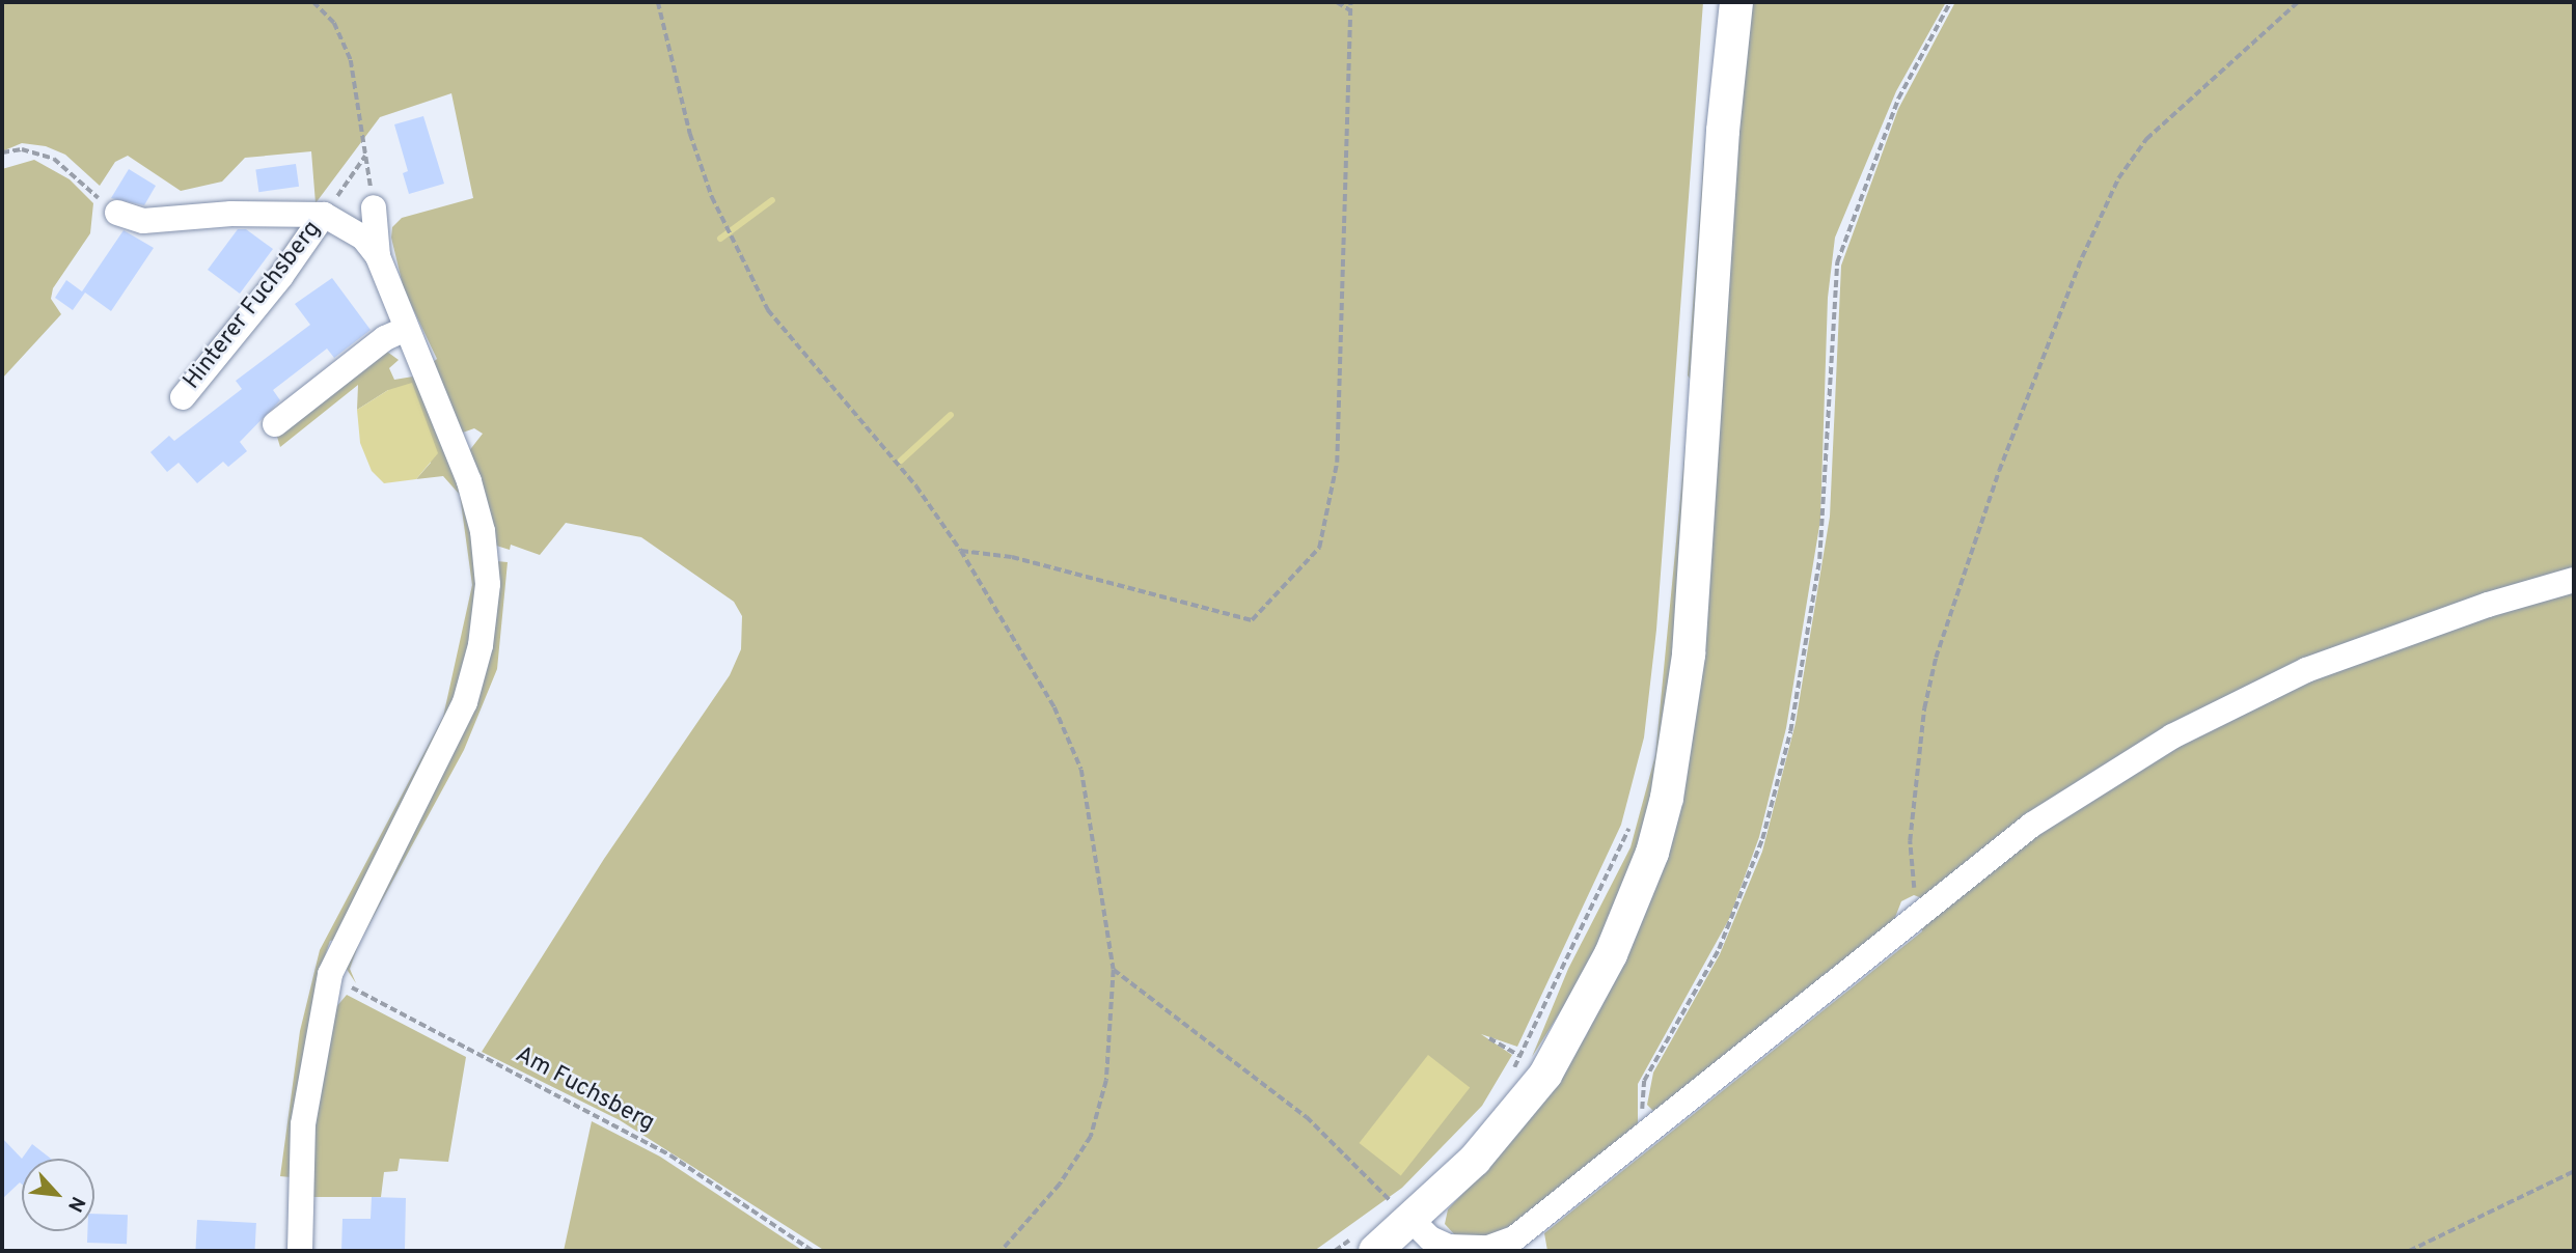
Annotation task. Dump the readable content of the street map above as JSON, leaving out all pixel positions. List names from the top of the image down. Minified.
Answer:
{"streets":{"street":["Hinterer Fuchsberg"],"path":["Am Fuchsberg"]},"crossings":[["Hinterer Fuchsberg","Am Fuchsberg"]],"north":"bottom right"}
